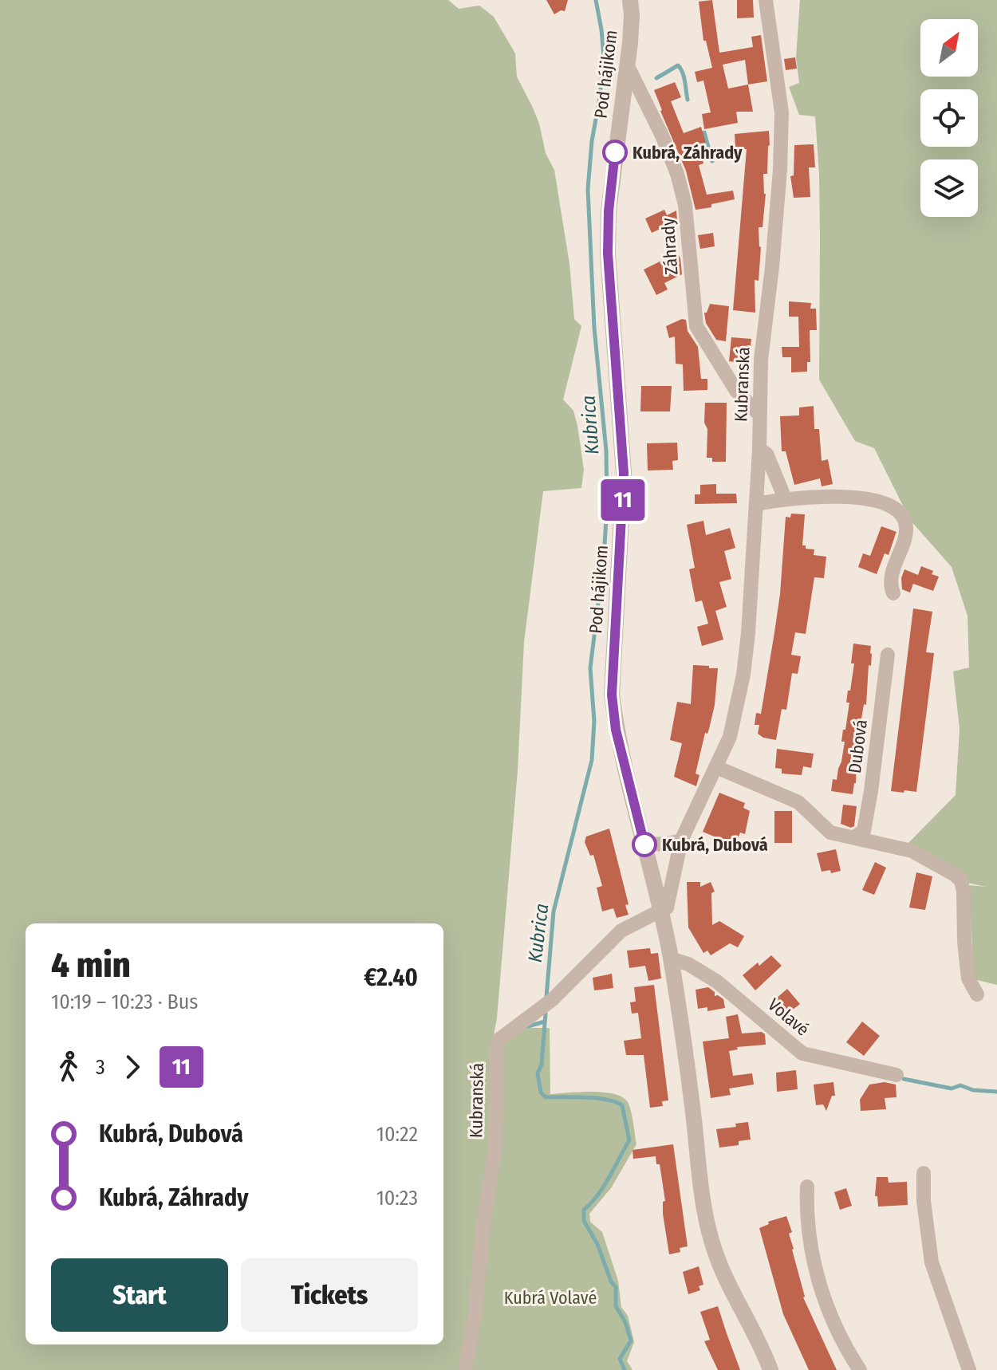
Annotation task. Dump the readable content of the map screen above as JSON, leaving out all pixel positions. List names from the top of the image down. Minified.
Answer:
{"streets":{"street":["Pod hájikom","Záhrady","Kubranská","Dubová","Volavé"]},"crossings":[["Pod hájikom","Záhrady"],["Pod hájikom","Kubranská"],["Záhrady","Kubranská"]],"water":["Kubrica"],"parks":["Kubrá Volavé"],"places":["Kubrá, Záhrady","Kubrá, Dubová"],"lines":["bus line 11"],"north":"top right","page":{"on_map":"11","heading":["4 min","10:19 – 10:23 · Bus","€2.40"],"legs":["3","11"],"list":[{"name":"Kubrá, Dubová","value":"10:22"},{"name":"Kubrá, Záhrady","value":"10:23"}],"buttons":["Start","Tickets"]}}
